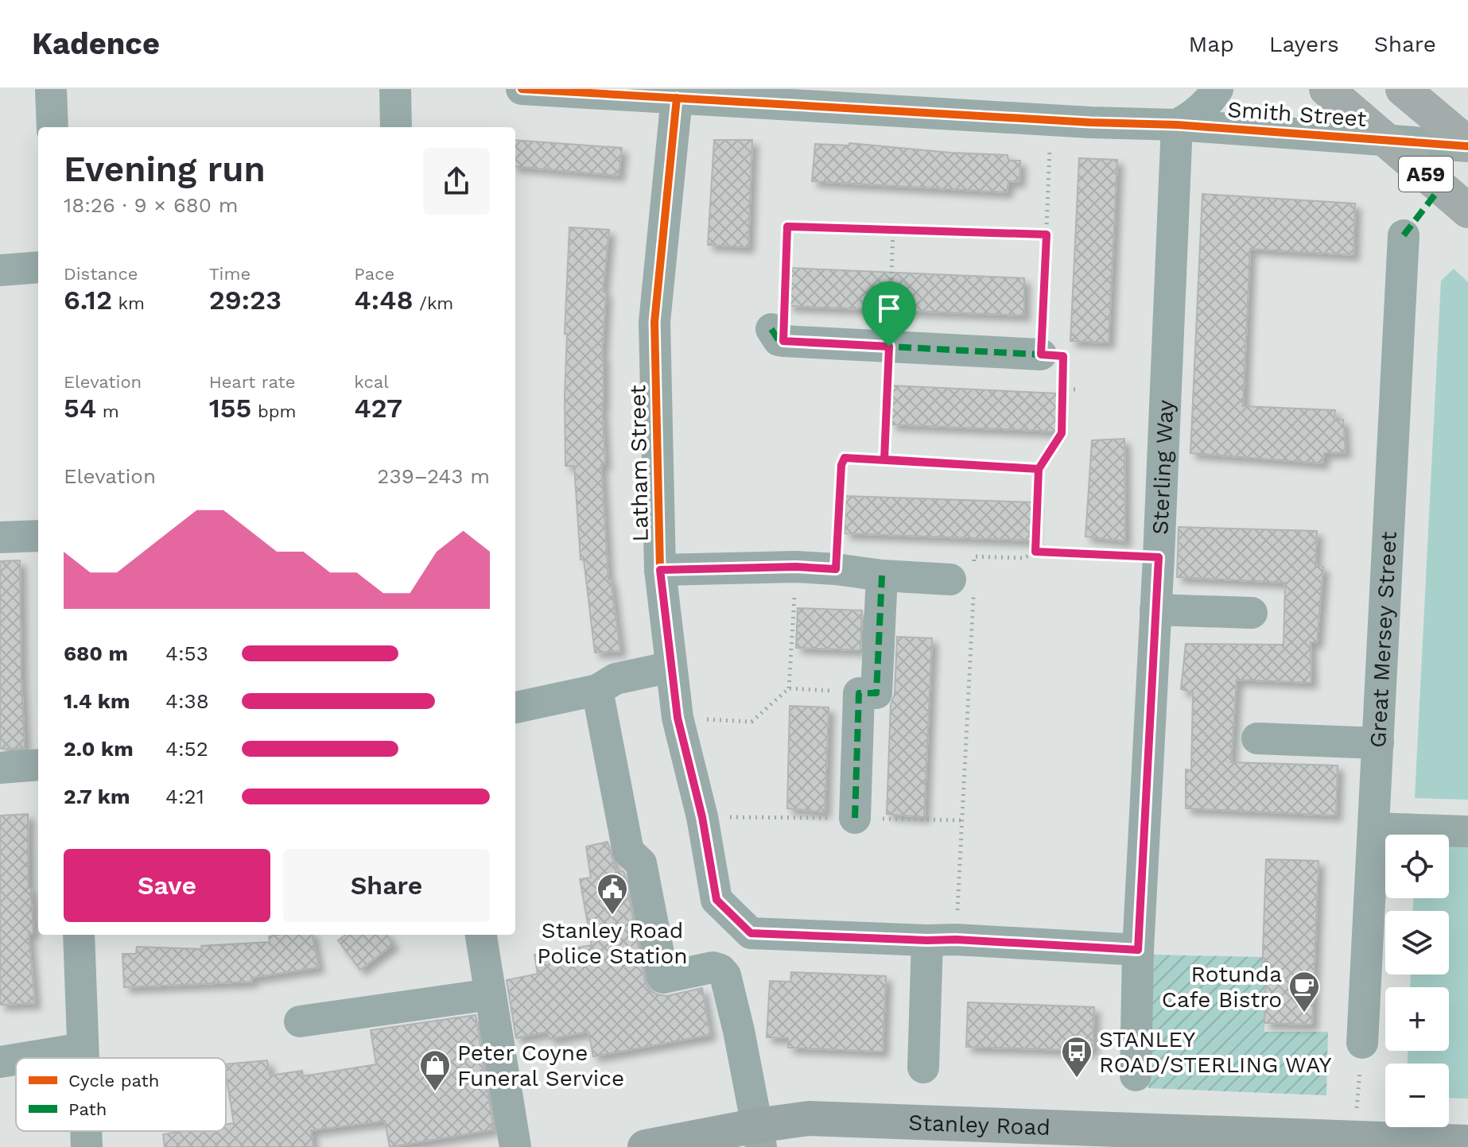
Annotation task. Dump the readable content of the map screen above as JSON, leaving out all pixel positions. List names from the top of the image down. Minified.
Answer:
{"streets":{"highway":["A59"],"main road":["Stanley Road"],"street":["Smith Street","Latham Street","Sterling Way","Great Mersey Street"]},"crossings":[["Smith Street","A59"],["Smith Street","Latham Street"],["Smith Street","Sterling Way"]],"places":{"public building":["Stanley Road Police Station"],"cafe":["Rotunda Cafe Bistro"],"bus stop":["STANLEY ROAD/STERLING WAY"],"shop":["Peter Coyne Funeral Service"]},"legend":["Cycle path","Path"],"page":{"header":"Kadence","nav":["Map","Layers","Share"],"heading":["Evening run","18:26 · 9 × 680 m"],"stats":[["Distance","6.12 km"],["Time","29:23"],["Pace","4:48 /km"],["Elevation","54 m"],["Heart rate","155 bpm"],["kcal","427"]],"chart":["Elevation","239–243 m"],"list":[{"name":"680 m","note":"4:53"},{"name":"1.4 km","note":"4:38"},{"name":"2.0 km","note":"4:52"},{"name":"2.7 km","note":"4:21"}],"map_buttons":["+","−"],"buttons":["Save","Share"]}}
